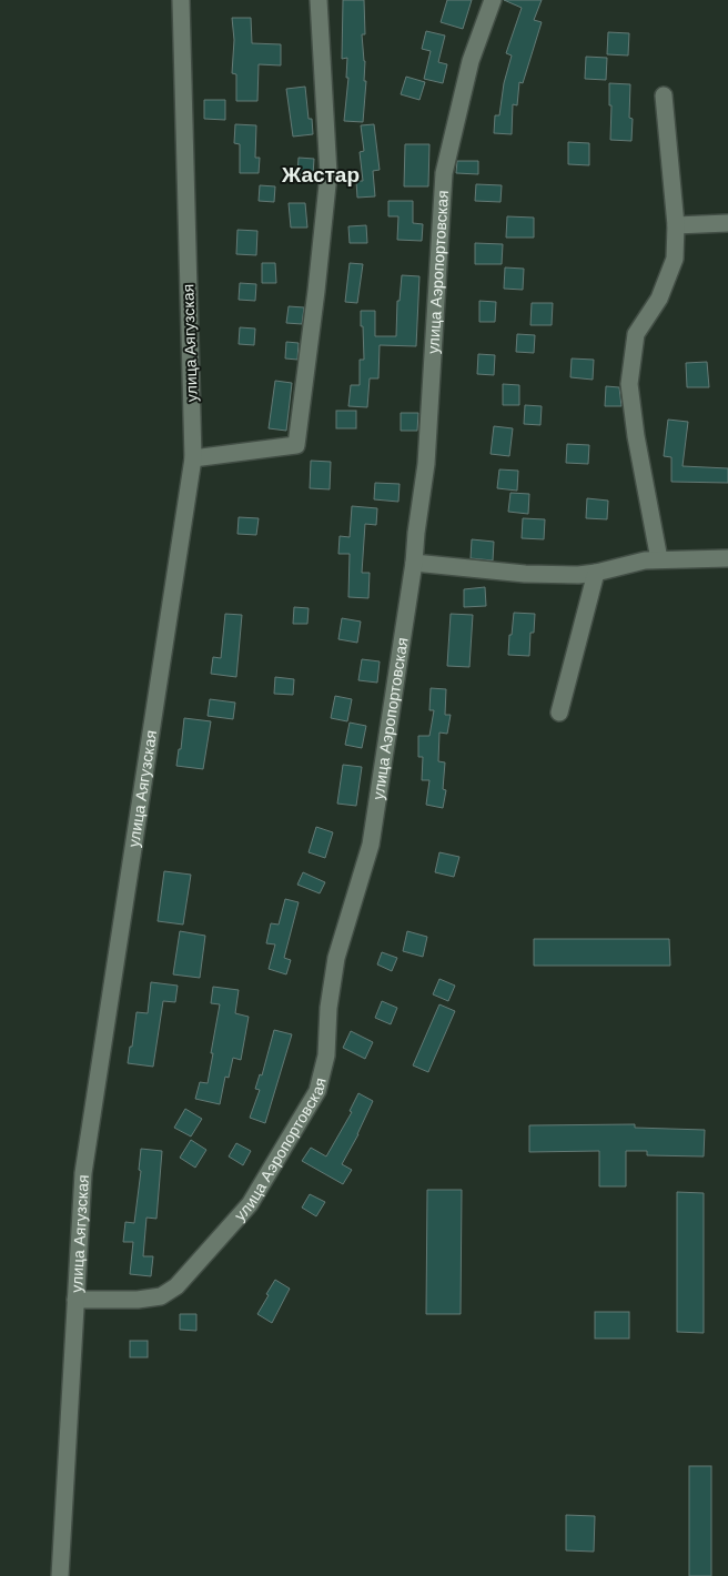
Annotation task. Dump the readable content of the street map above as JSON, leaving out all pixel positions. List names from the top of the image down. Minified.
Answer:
{"streets":{"street":["улица Аэропортовская","улица Аягузская"]},"crossings":[["улица Аэропортовская","улица Аягузская"]],"districts":["Жастар"]}
